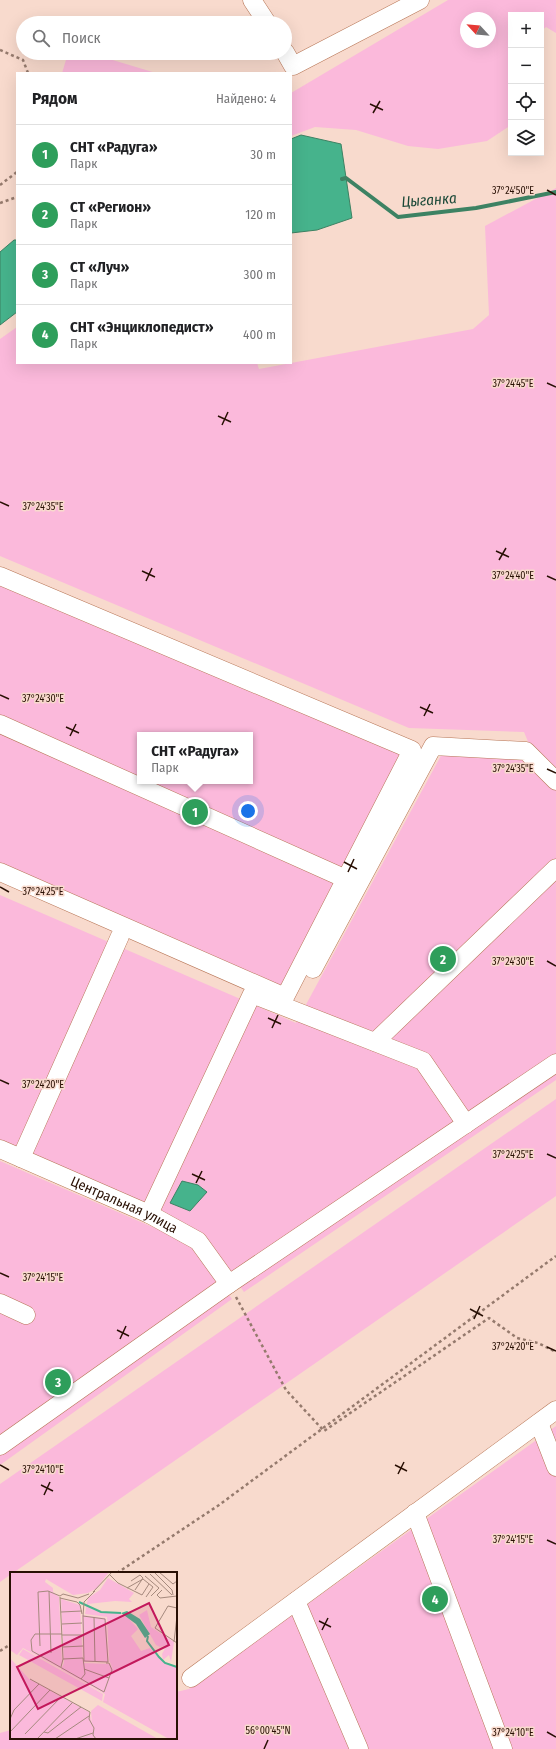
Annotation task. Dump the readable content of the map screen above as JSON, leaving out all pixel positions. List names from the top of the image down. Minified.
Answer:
{"streets":{"street":["Центральная улица"]},"water":["Цыганка"],"north":"top left","page":{"map_buttons":["+","−"],"search":"Поиск","heading":["Рядом","Найдено: 4"],"list":[{"mark":"1","name":"СНТ «Радуга»","note":"Парк","value":"30 m"},{"mark":"2","name":"СТ «Регион»","note":"Парк","value":"120 m"},{"mark":"3","name":"СТ «Луч»","note":"Парк","value":"300 m"},{"mark":"4","name":"СНТ «Энциклопедист»","note":"Парк","value":"400 m"}],"popup":["СНТ «Радуга»","Парк"],"pins":["1","2","3","4"]},"coordinates":["37°24'50\"E","37°24'45\"E","37°24'35\"E","37°24'40\"E","37°24'30\"E","37°24'25\"E","37°24'20\"E","37°24'15\"E","37°24'10\"E","56°00'45\"N"]}
